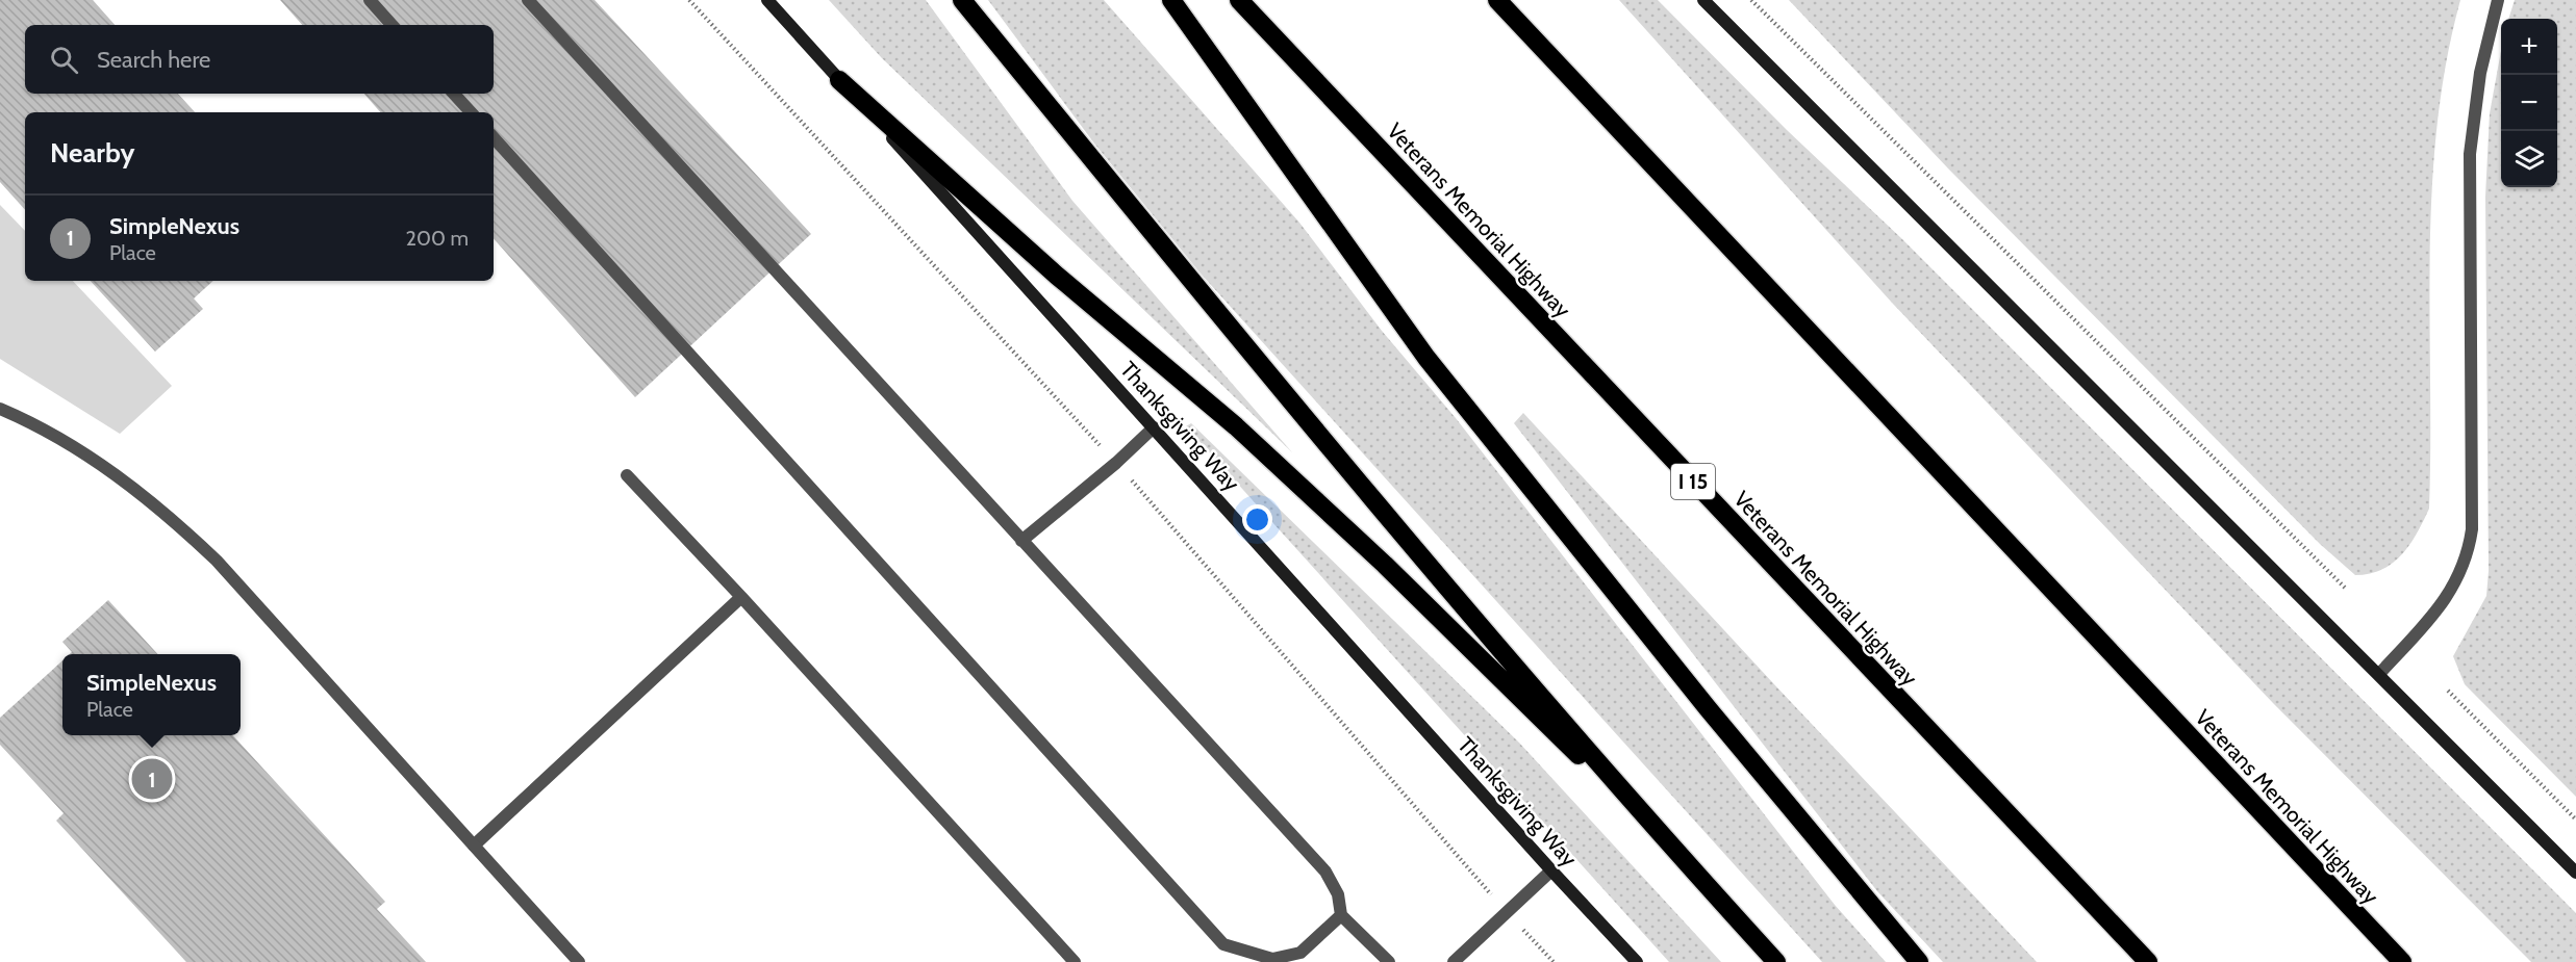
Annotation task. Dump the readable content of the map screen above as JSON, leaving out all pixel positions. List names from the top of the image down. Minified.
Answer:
{"streets":{"highway":["Veterans Memorial Highway","I 15"],"main road":["Thanksgiving Way"]},"page":{"map_buttons":["+","−"],"search":"Search here","heading":"Nearby","list":[{"mark":"1","name":"SimpleNexus","note":"Place","value":"200 m"}],"popup":["SimpleNexus","Place"],"pins":"1"}}
